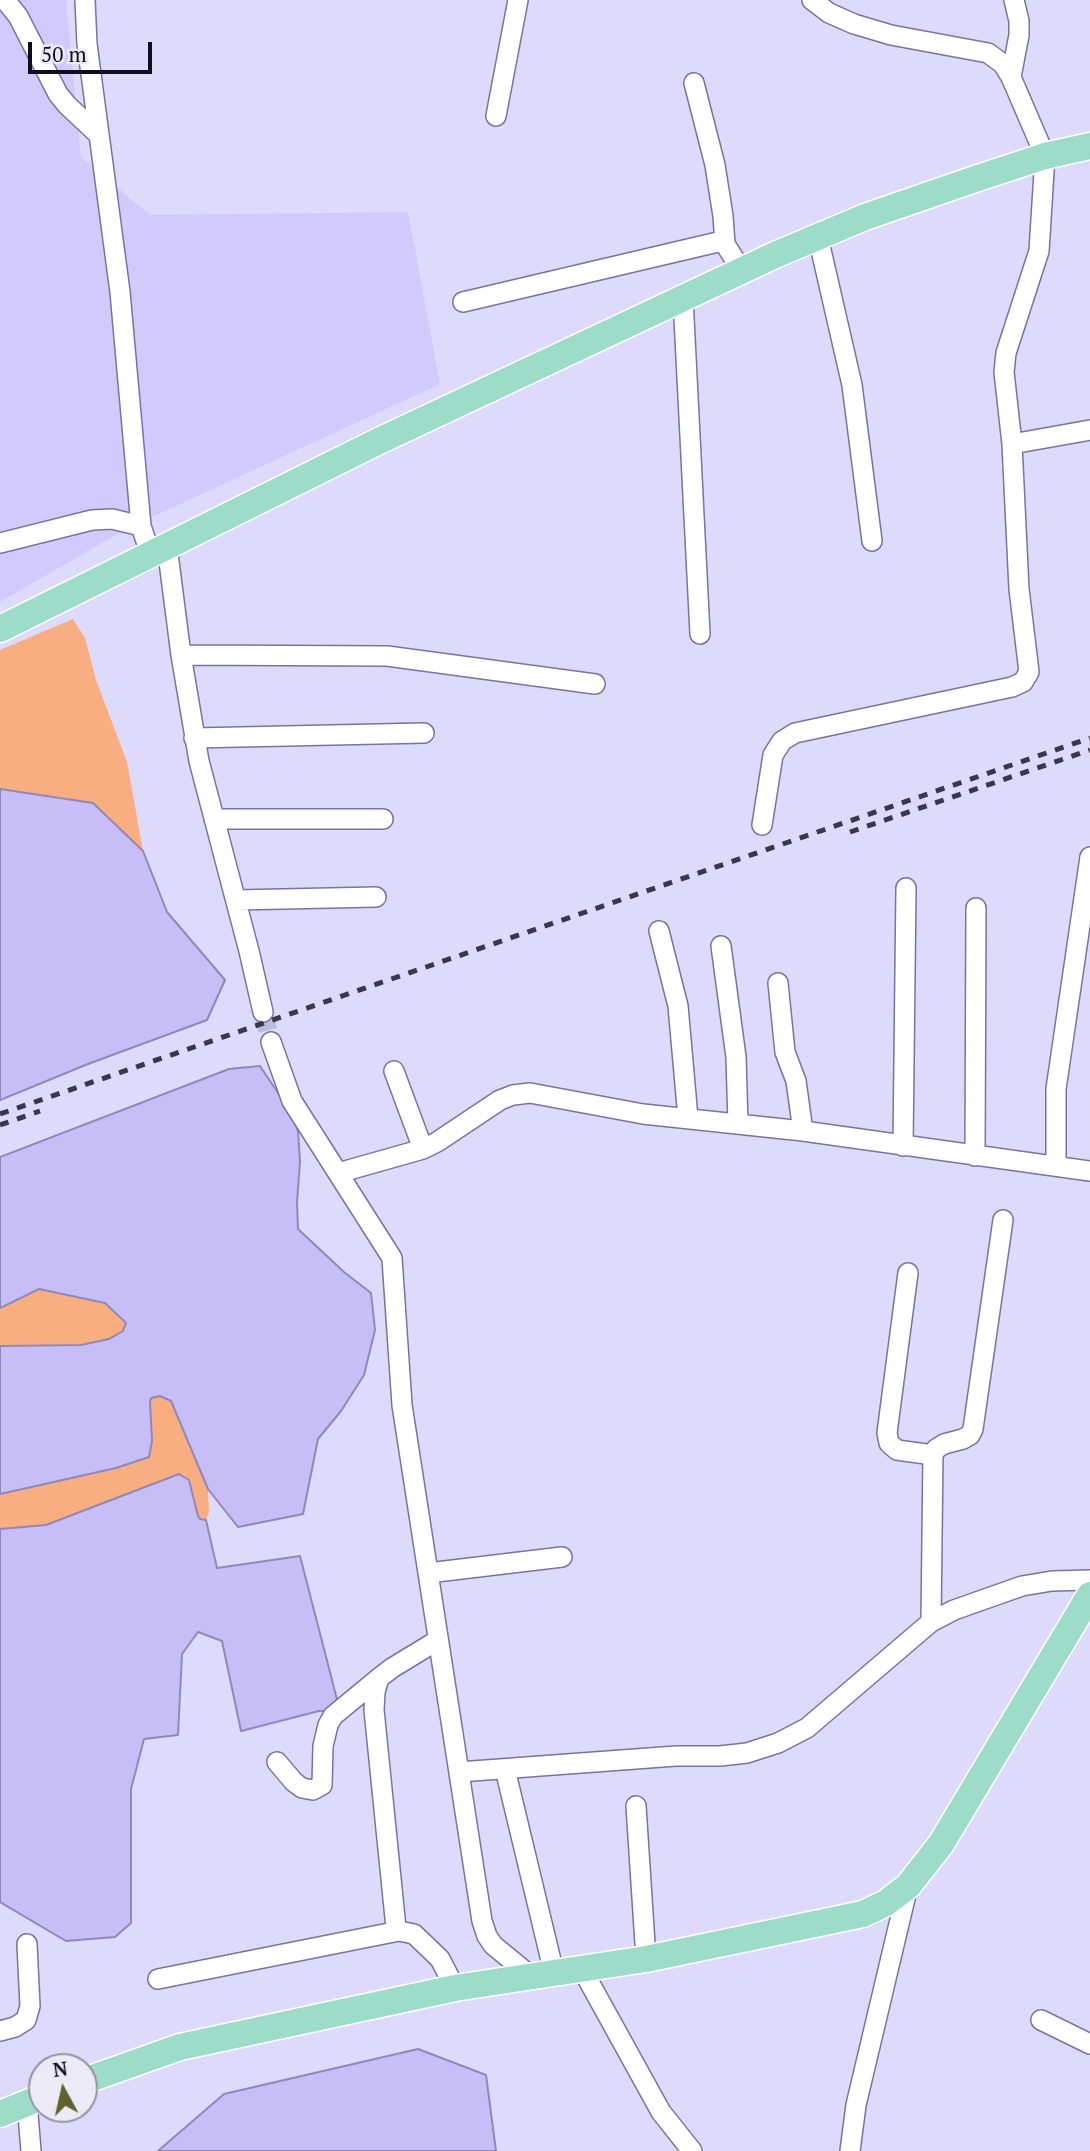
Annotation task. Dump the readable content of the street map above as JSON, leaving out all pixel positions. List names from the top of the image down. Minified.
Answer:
{"scale_bar":"50 m","north":"top"}
